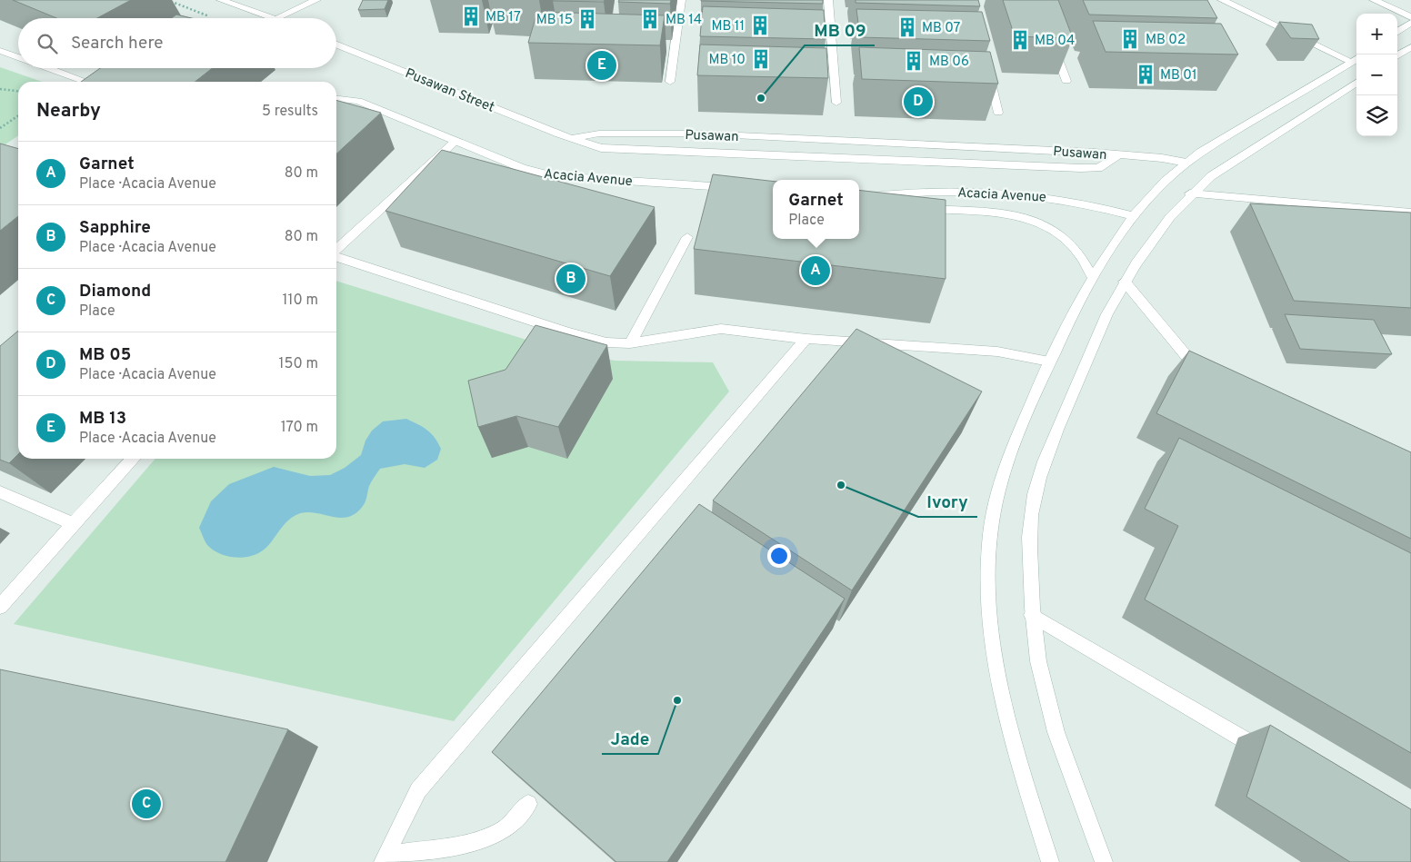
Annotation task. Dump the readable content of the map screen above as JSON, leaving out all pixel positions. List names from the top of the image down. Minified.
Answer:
{"streets":{"main road":["Pusawan Street","Pusawan","Acacia Avenue"]},"crossings":[["Pusawan Street","Pusawan"]],"places":{"building":["MB 17","MB 15","MB 14","MB 11","MB 07","MB 02","MB 04","MB 10","MB 06","MB 01"],"other":["MB 09","Ivory","Jade"]},"page":{"map_buttons":["+","−"],"search":"Search here","pins":["E","D","A","B","C"],"heading":["Nearby","5 results"],"list":[{"mark":"A","name":"Garnet","note":"Place · Acacia Avenue","value":"80 m"},{"mark":"B","name":"Sapphire","note":"Place · Acacia Avenue","value":"80 m"},{"mark":"C","name":"Diamond","note":"Place","value":"110 m"},{"mark":"D","name":"MB 05","note":"Place · Acacia Avenue","value":"150 m"},{"mark":"E","name":"MB 13","note":"Place · Acacia Avenue","value":"170 m"}],"popup":["Garnet","Place"]}}
